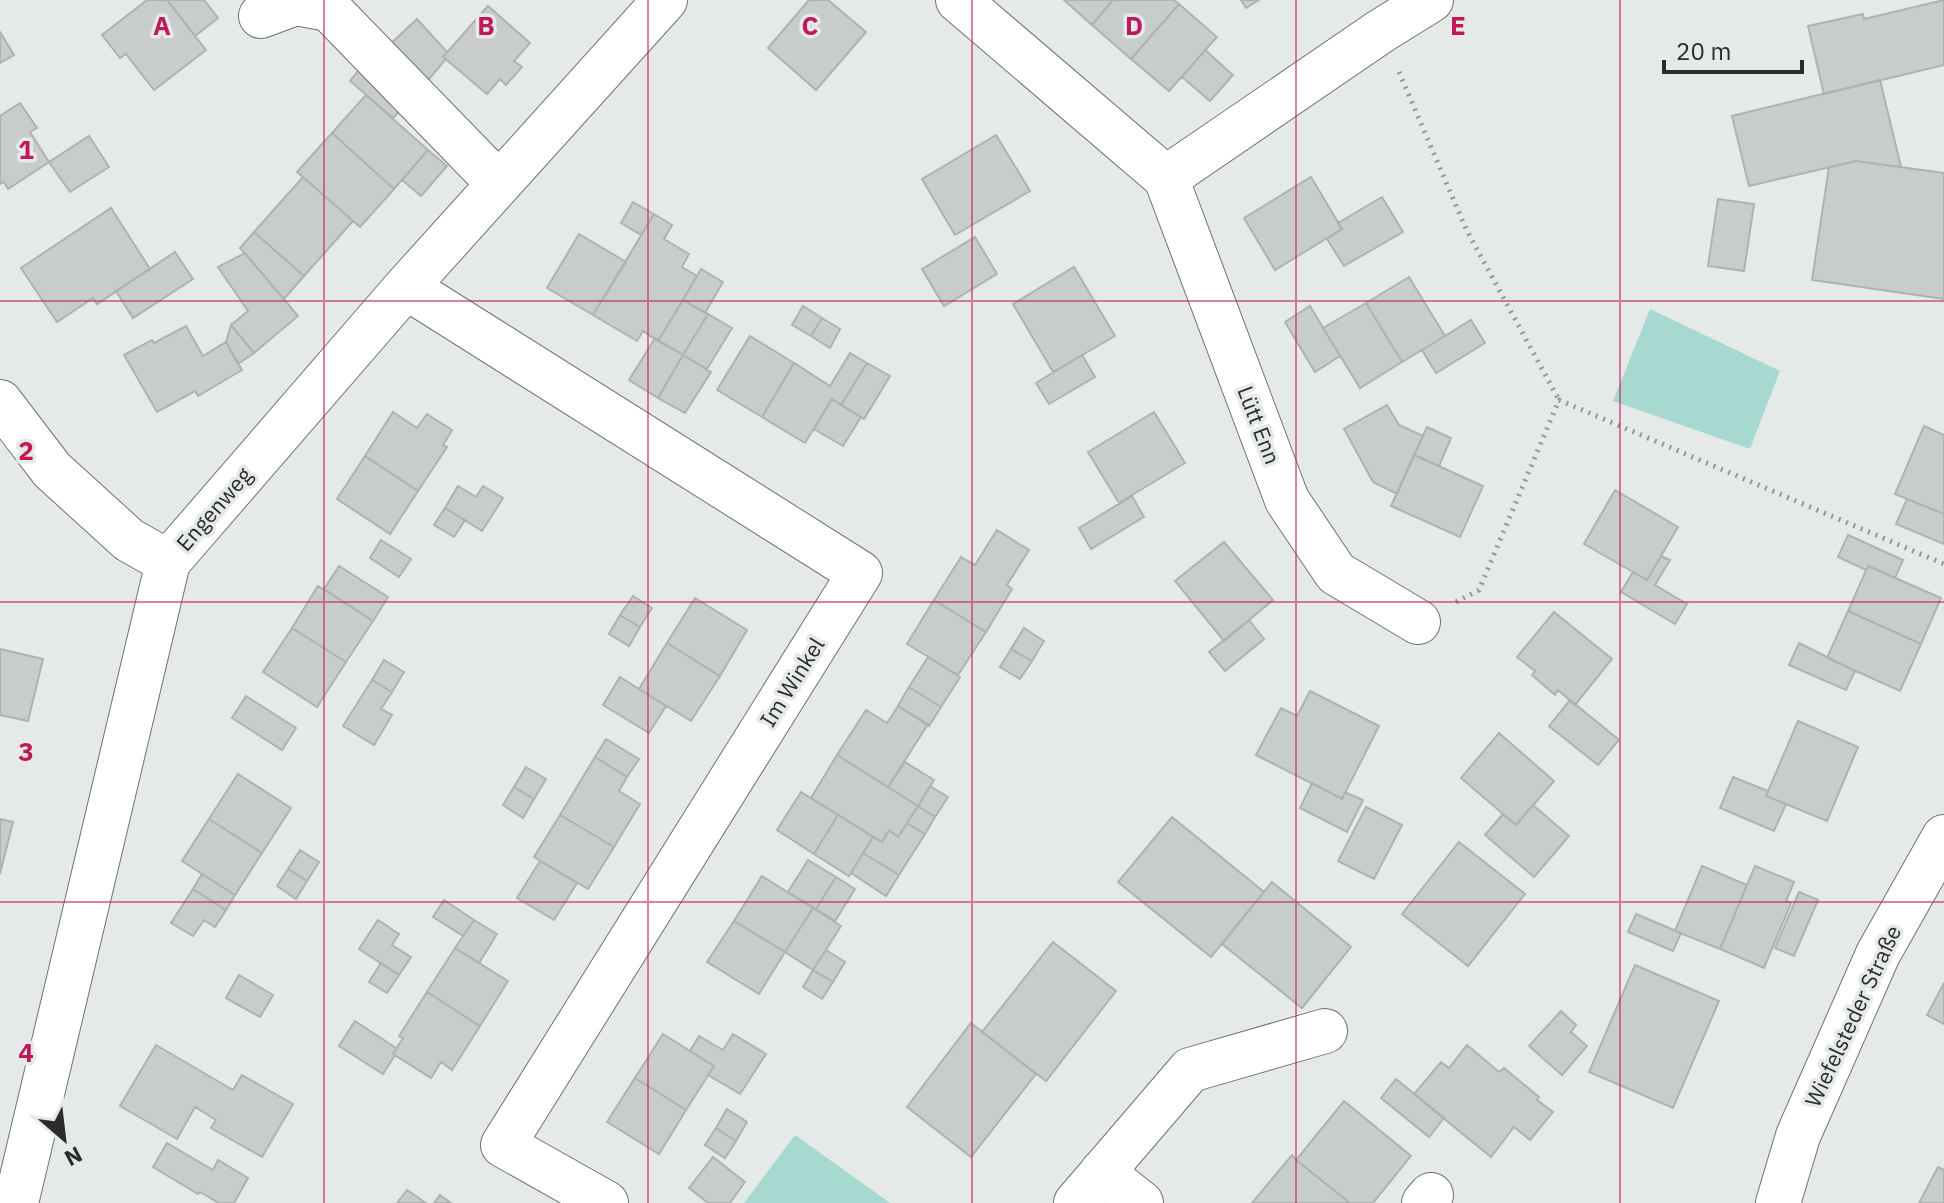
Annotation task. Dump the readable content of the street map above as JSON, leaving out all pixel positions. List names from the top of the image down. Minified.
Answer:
{"streets":{"street":["Lütt Enn","Engenweg","Im Winkel","Wiefelsteder Straße"]},"crossings":[["Engenweg","Im Winkel"]],"scale_bar":"20 m","north":"bottom right","grid":{"columns":["A","B","C","D","E"],"rows":["1","2","3","4"]}}
